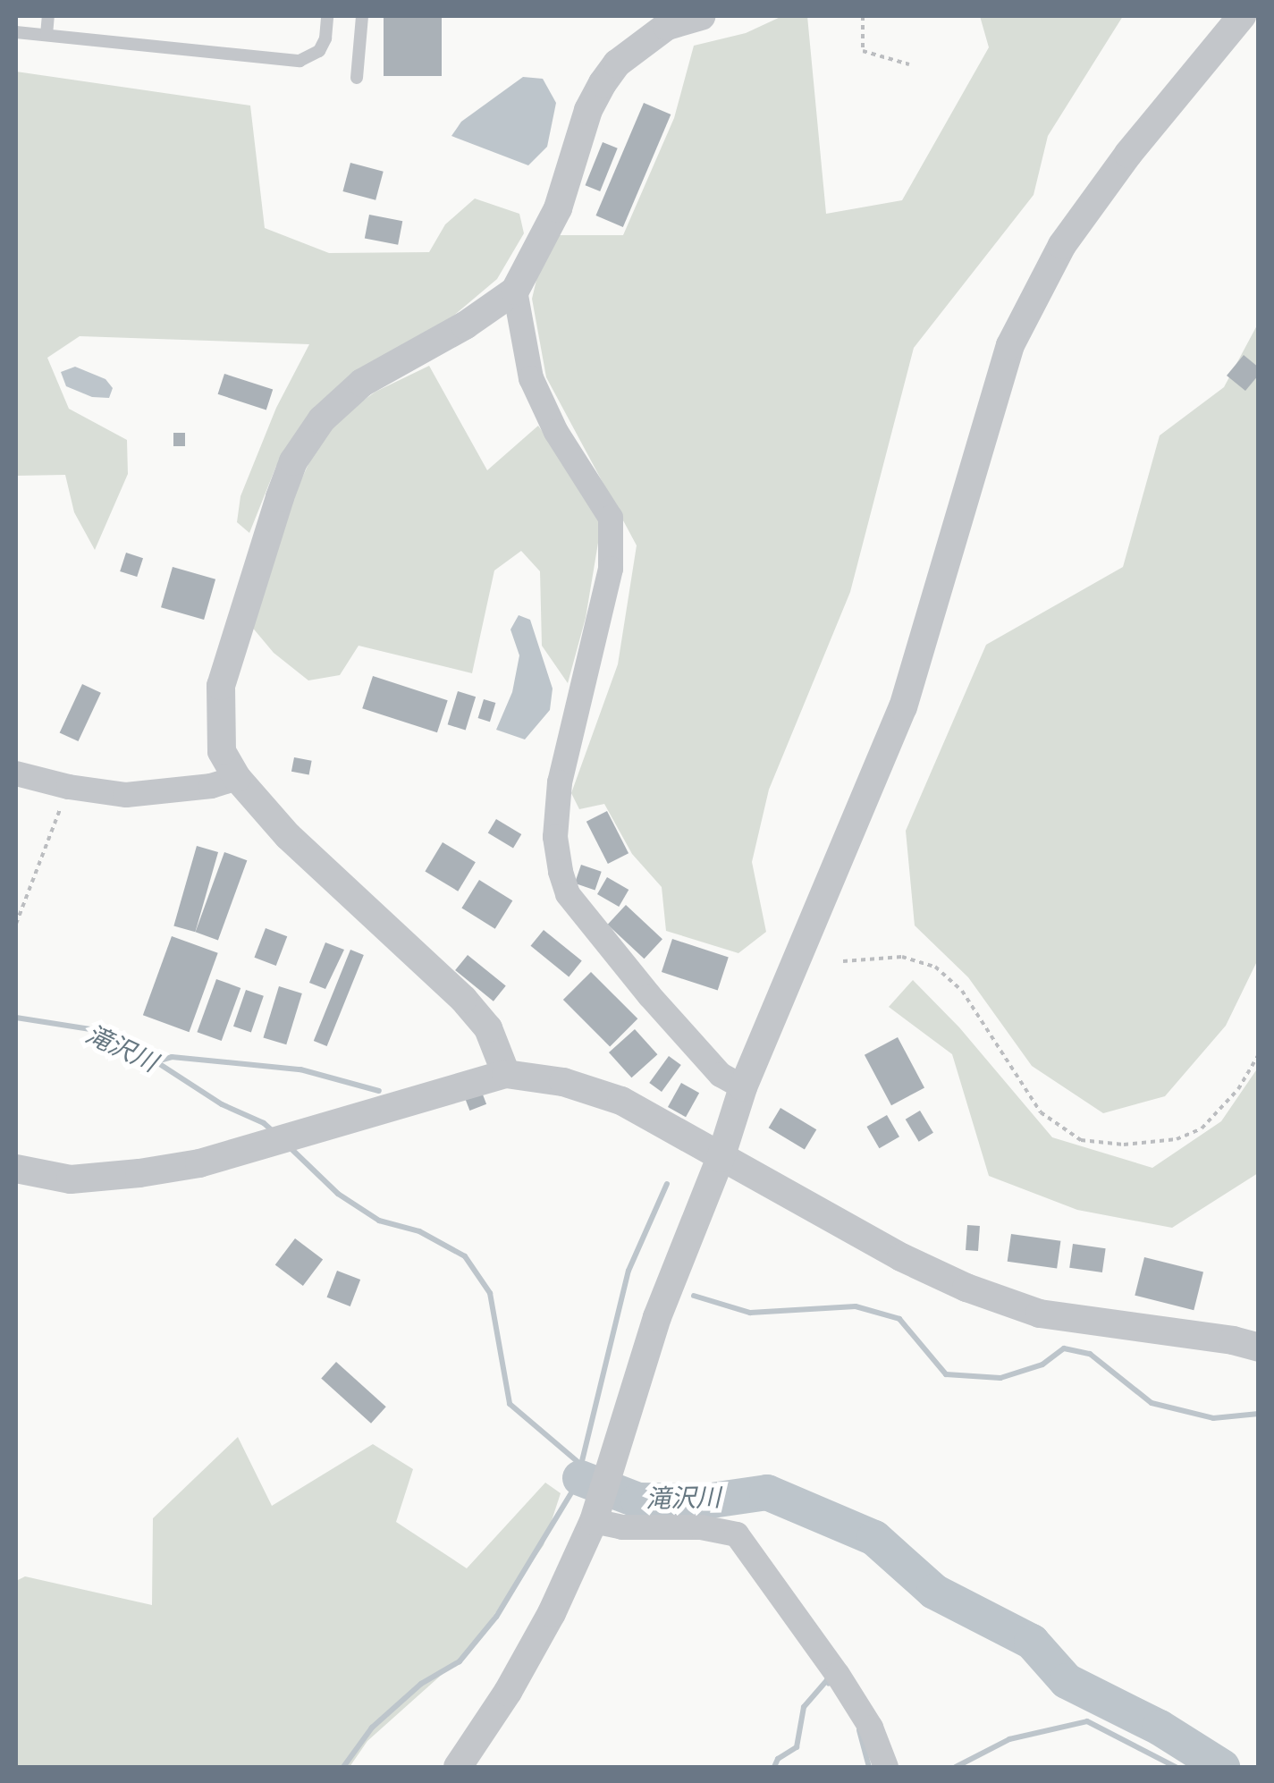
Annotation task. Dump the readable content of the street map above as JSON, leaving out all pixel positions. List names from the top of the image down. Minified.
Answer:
{"water":["滝沢川"]}
